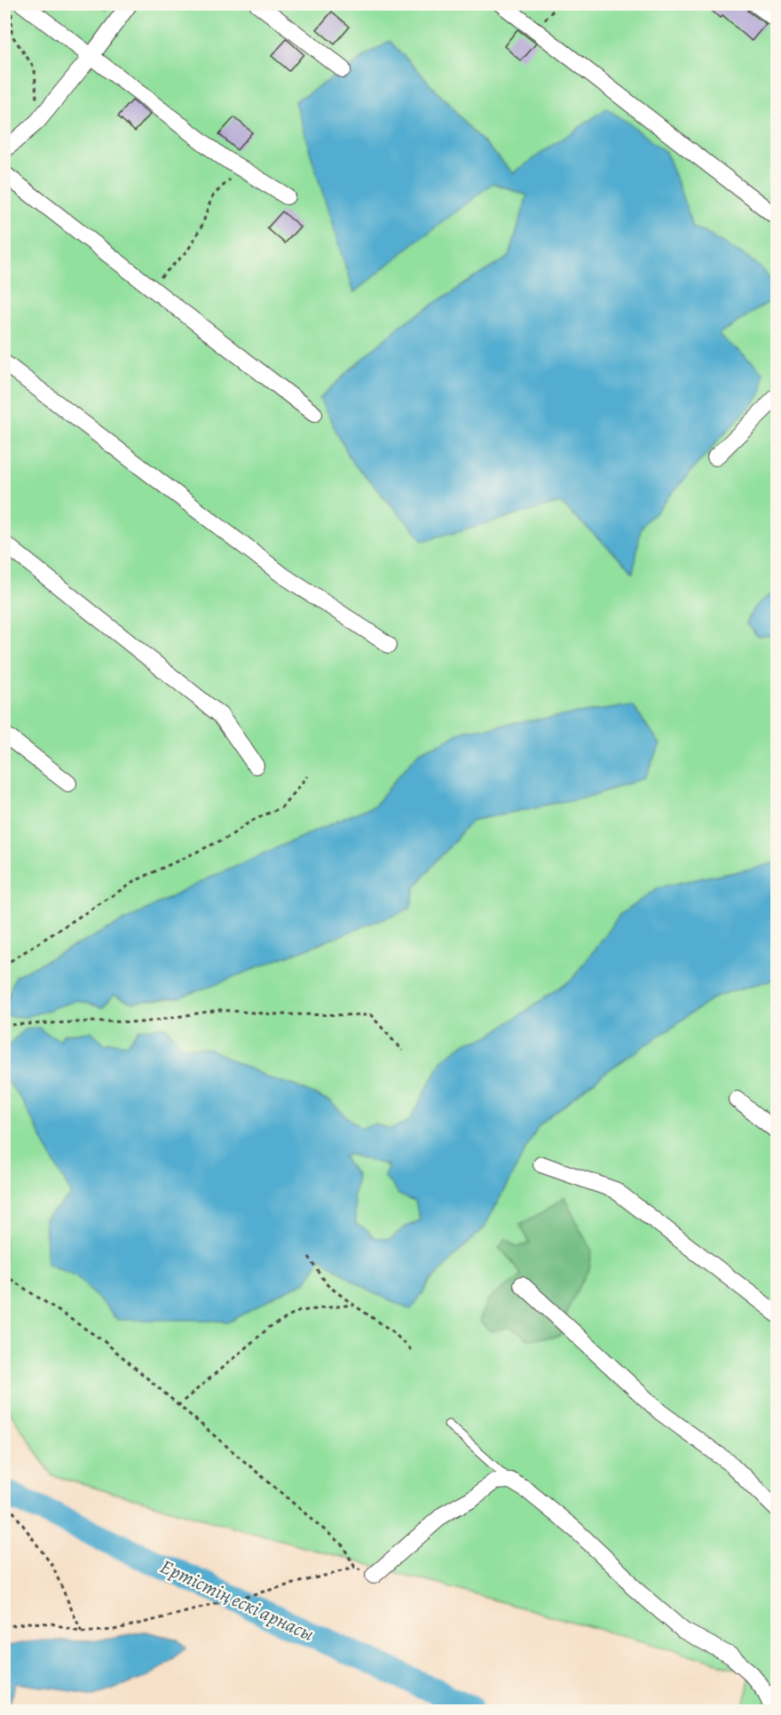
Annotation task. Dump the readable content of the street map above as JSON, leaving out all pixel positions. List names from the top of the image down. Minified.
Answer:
{"water":["Ертістің ескі арнасы"]}
